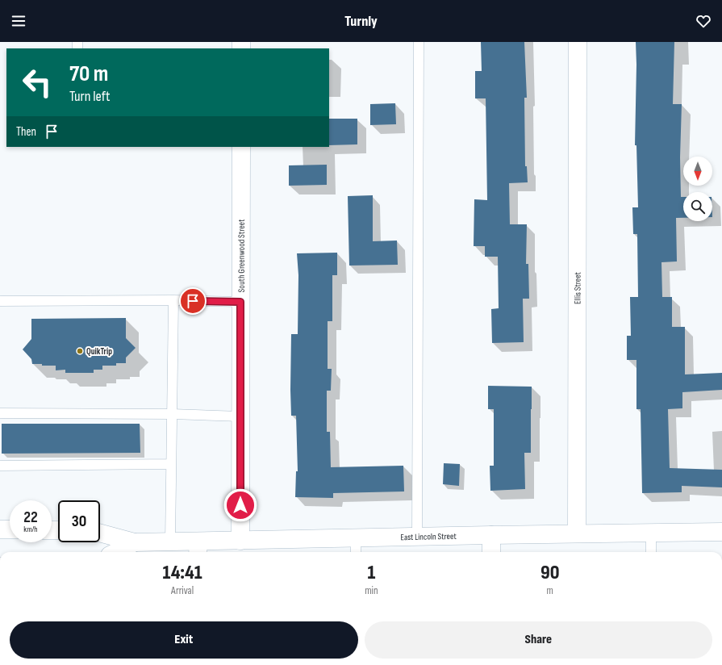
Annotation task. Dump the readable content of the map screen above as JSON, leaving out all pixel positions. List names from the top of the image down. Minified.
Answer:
{"streets":{"street":["South Greenwood Street","Ellis Street","East Lincoln Street"]},"crossings":[["South Greenwood Street","East Lincoln Street"],["Ellis Street","East Lincoln Street"]],"places":["QuikTrip"],"north":"bottom","page":{"header":"Turnly","turn":["70 m","Turn left"],"then":"Then","speed":"22 km/h","limit":"30","eta":["14:41","Arrival","1","min","90","m"],"buttons":["Exit","Share"]}}
